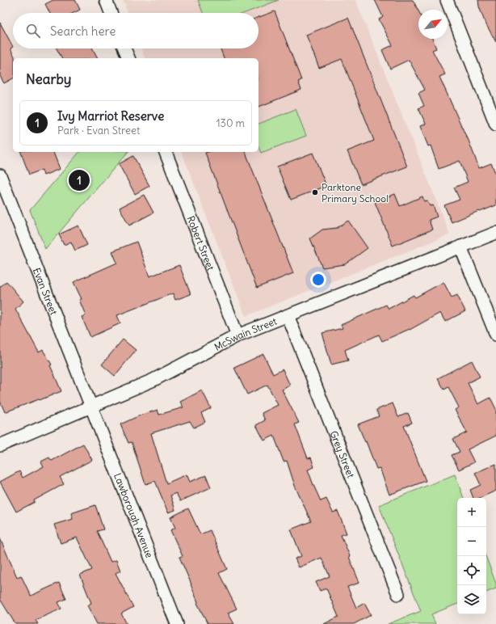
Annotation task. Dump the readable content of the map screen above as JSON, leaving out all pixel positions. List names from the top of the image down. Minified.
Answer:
{"streets":{"street":["Robert Street","Evan Street","McSwain Street","Grey Street","Lawborough Avenue"]},"crossings":[["Robert Street","McSwain Street"],["Evan Street","McSwain Street"],["Evan Street","Lawborough Avenue"],["McSwain Street","Grey Street"],["McSwain Street","Lawborough Avenue"]],"places":["Parktone Primary School"],"north":"top right","page":{"search":"Search here","heading":"Nearby","list":[{"mark":"1","name":"Ivy Marriot Reserve","note":"Park · Evan Street","value":"130 m"}],"pins":"1","map_buttons":["+","−"]}}
